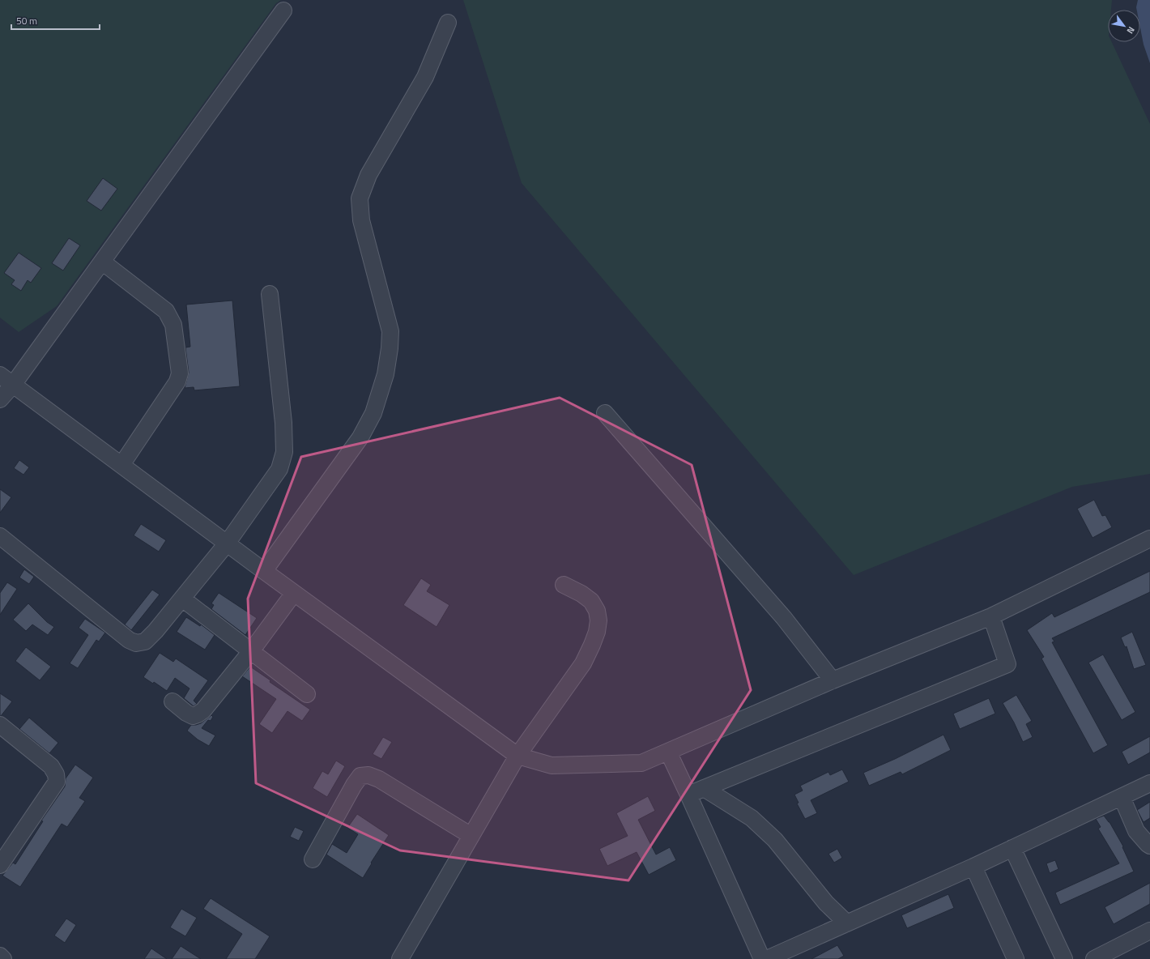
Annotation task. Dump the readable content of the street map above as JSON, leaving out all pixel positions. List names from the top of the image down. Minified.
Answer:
{"scale_bar":"50 m","north":"bottom right"}
